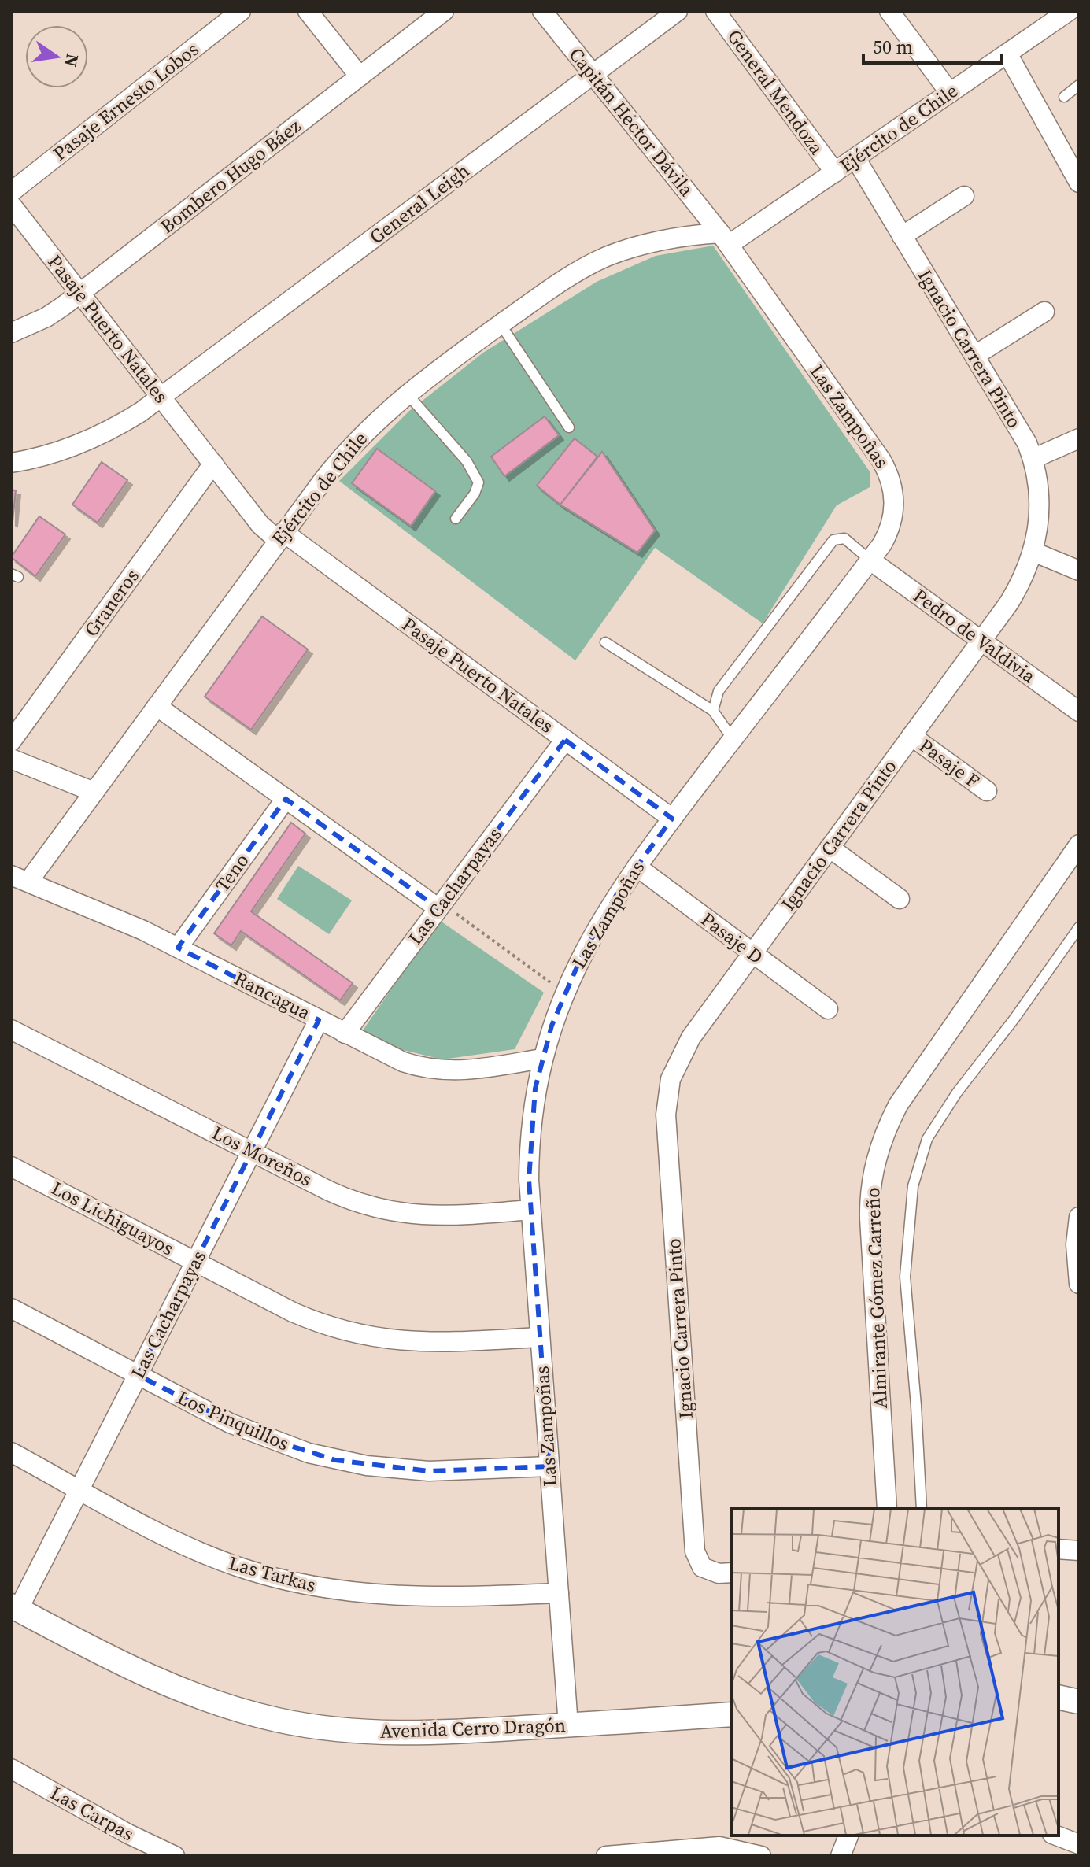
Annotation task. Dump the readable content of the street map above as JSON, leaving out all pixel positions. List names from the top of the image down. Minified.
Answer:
{"streets":{"street":["General Mendoza","Pasaje Ernesto Lobos","Capitán Héctor Dávila","Ejército de Chile","Bombero Hugo Báez","General Leigh","Pasaje Puerto Natales","Ignacio Carrera Pinto","Las Zampoñas","Graneros","Pedro de Valdivia","Pasaje F","Teno","Las Cacharpayas","Pasaje D","Rancagua","Los Moreños","Los Lichiguayos","Almirante Gómez Carreño","Los Pinquillos","Las Tarkas","Avenida Cerro Dragón","Las Carpas"]},"crossings":[["General Mendoza","Ejército de Chile"],["Capitán Héctor Dávila","Ejército de Chile"],["Capitán Héctor Dávila","General Leigh"],["Capitán Héctor Dávila","Las Zampoñas"],["Ejército de Chile","Pasaje Puerto Natales"],["Ejército de Chile","Ignacio Carrera Pinto"],["Ejército de Chile","Las Zampoñas"],["Ejército de Chile","Rancagua"],["Bombero Hugo Báez","Pasaje Puerto Natales"],["General Leigh","Pasaje Puerto Natales"],["Pasaje Puerto Natales","Las Zampoñas"],["Pasaje Puerto Natales","Graneros"],["Pasaje Puerto Natales","Las Cacharpayas"],["Ignacio Carrera Pinto","Pedro de Valdivia"],["Ignacio Carrera Pinto","Pasaje F"],["Ignacio Carrera Pinto","Pasaje D"],["Las Zampoñas","Pedro de Valdivia"],["Las Zampoñas","Pasaje D"],["Las Zampoñas","Rancagua"],["Las Zampoñas","Los Moreños"],["Las Zampoñas","Los Lichiguayos"],["Las Zampoñas","Los Pinquillos"],["Las Zampoñas","Las Tarkas"],["Las Zampoñas","Avenida Cerro Dragón"],["Teno","Rancagua"],["Las Cacharpayas","Rancagua"],["Las Cacharpayas","Los Moreños"],["Las Cacharpayas","Los Lichiguayos"],["Las Cacharpayas","Los Pinquillos"],["Las Cacharpayas","Las Tarkas"],["Las Cacharpayas","Avenida Cerro Dragón"]],"scale_bar":"50 m","north":"right"}
